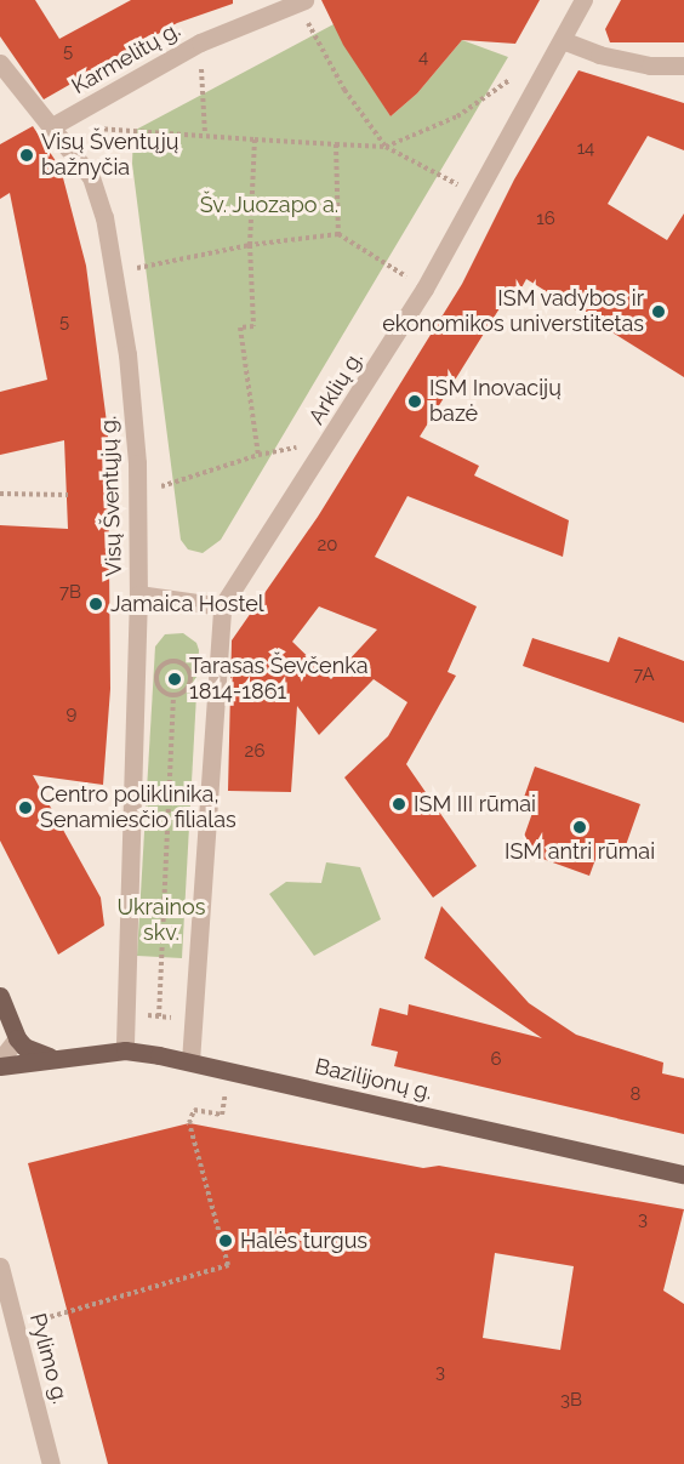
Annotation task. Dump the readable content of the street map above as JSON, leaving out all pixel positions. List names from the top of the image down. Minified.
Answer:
{"streets":{"main road":["Bazilijonų g."],"street":["Karmelitų g.","Arklių g.","Visų Šventųjų g.","Pylimo g."]},"crossings":[["Karmelitų g.","Visų Šventųjų g."],["Visų Šventųjų g.","Bazilijonų g."]],"parks":["Šv. Juozapo a.","Ukrainos skv."],"places":["Visų Šventųjų bažnyčia","ISM vadybos ir ekonomikos universtitetas","ISM Inovacijų bazė","Jamaica Hostel","Tarasas Ševčenka 1814-1861","ISM III rūmai","Centro poliklinika, Senamiesčio filialas","ISM antri rūmai","Halės turgus"],"house_numbers":["5","4","14","16","5","20","7B","7A","9","26","6","8","3","3","3B"]}
